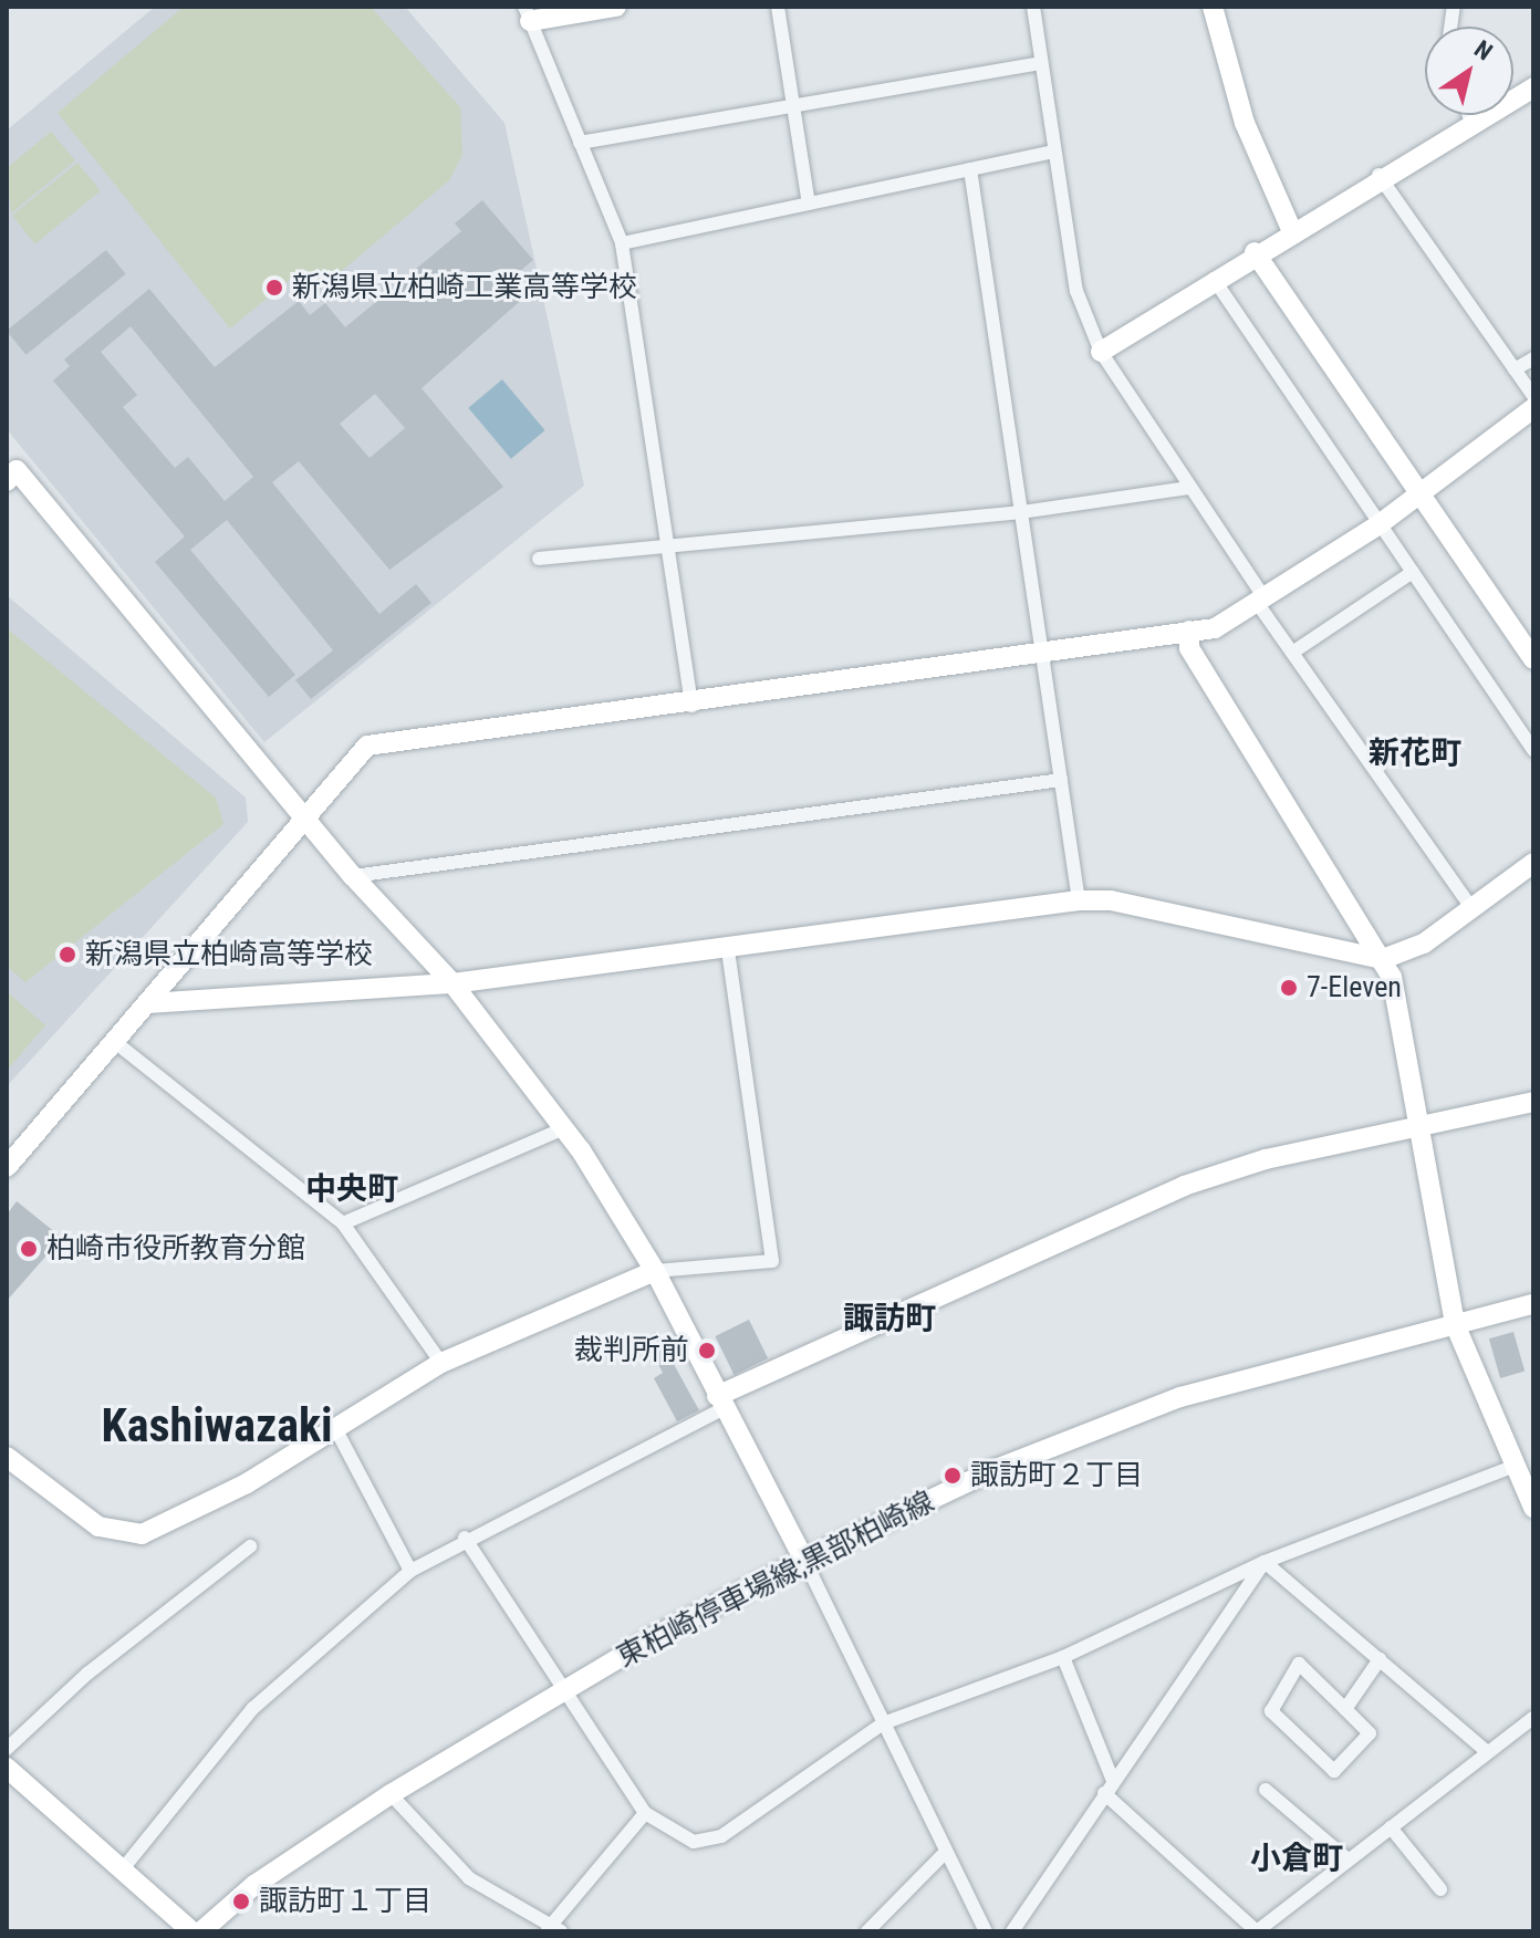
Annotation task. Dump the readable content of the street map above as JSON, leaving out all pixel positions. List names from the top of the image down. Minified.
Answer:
{"streets":{"street":["東柏崎停車場線;黒部柏崎線"]},"districts":["新花町","中央町","諏訪町","Kashiwazaki","小倉町"],"places":["新潟県立柏崎工業高等学校","新潟県立柏崎高等学校","7-Eleven","柏崎市役所教育分館","裁判所前","諏訪町２丁目","諏訪町１丁目"],"north":"top right"}
